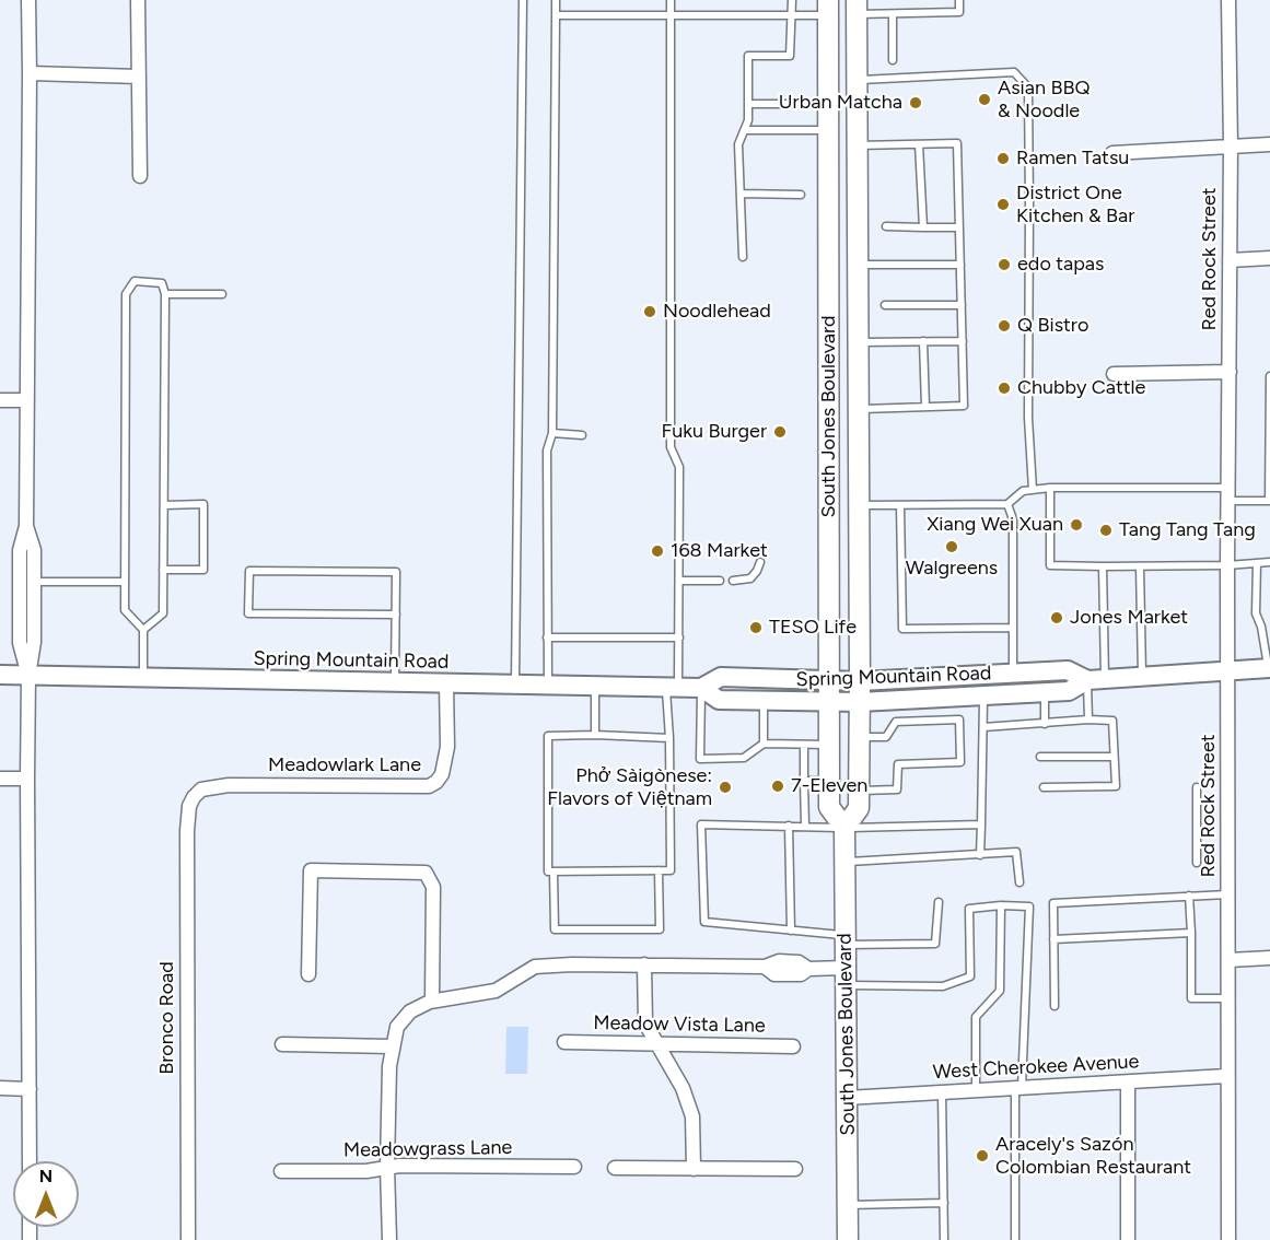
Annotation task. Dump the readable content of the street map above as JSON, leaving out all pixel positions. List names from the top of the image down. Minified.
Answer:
{"streets":{"main road":["South Jones Boulevard","Spring Mountain Road"],"street":["Red Rock Street","Meadowlark Lane","Bronco Road","Meadow Vista Lane","West Cherokee Avenue","Meadowgrass Lane"]},"crossings":[["Red Rock Street","Spring Mountain Road"],["Red Rock Street","West Cherokee Avenue"],["South Jones Boulevard","Spring Mountain Road"],["South Jones Boulevard","West Cherokee Avenue"],["Spring Mountain Road","Meadowlark Lane"],["Meadowlark Lane","Bronco Road"]],"places":["Asian BBQ & Noodle","Urban Matcha","Ramen Tatsu","District One Kitchen & Bar","edo tapas","Noodlehead","Q Bistro","Chubby Cattle","Fuku Burger","Xiang Wei Xuan","Tang Tang Tang","Walgreens","168 Market","Jones Market","TESO Life","7-Eleven","Phở Sàigònese: Flavors of Việtnam","Aracely's Sazón Colombian Restaurant"],"north":"top"}
